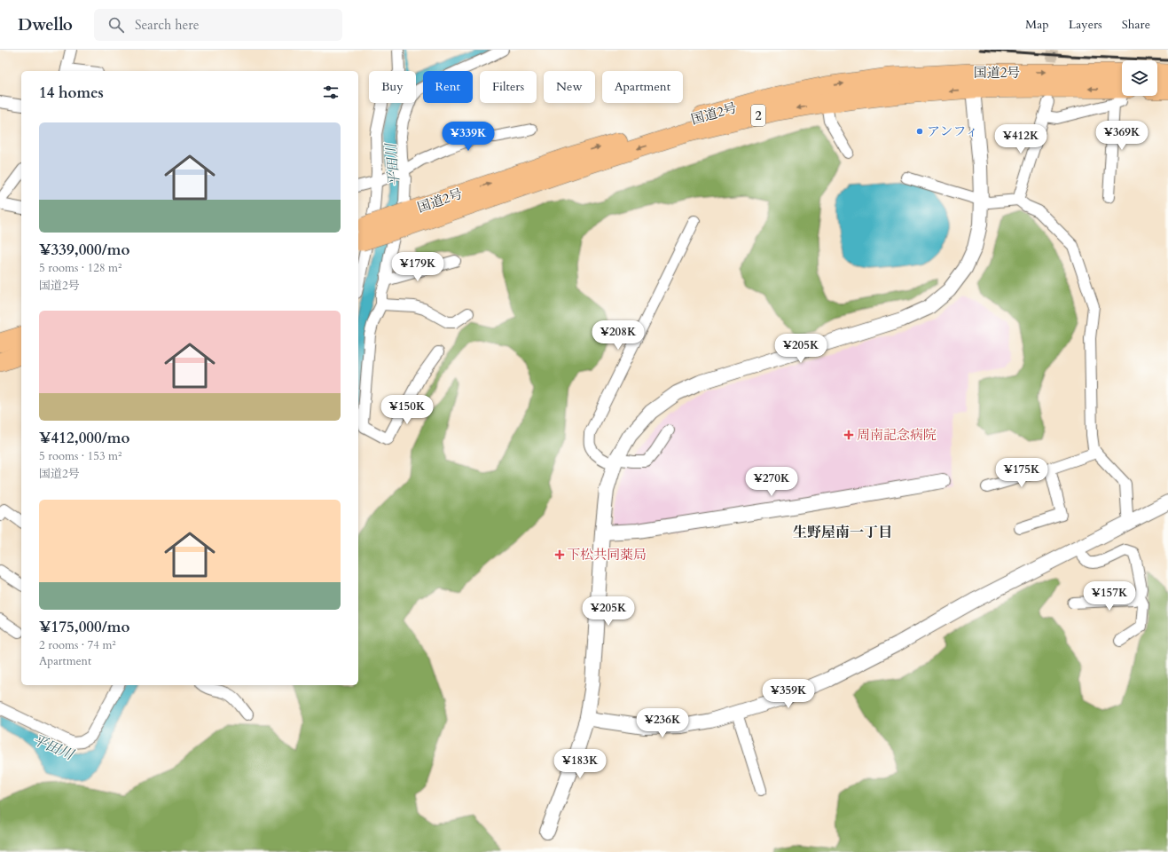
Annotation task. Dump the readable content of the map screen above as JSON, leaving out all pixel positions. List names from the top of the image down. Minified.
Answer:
{"streets":{"highway":["国道2号","2"]},"districts":["生野屋南一丁目"],"water":["平田川"],"places":{"other":["アンフィ"],"health":["周南記念病院","下松共同薬局"]},"page":{"header":"Dwello","search":"Search here","nav":["Map","Layers","Share"],"chip":["Buy","Rent","Filters","New","Apartment"],"heading":"14 homes","list":[{"name":"¥339,000/mo","note":"5 rooms · 128 m² · 国道2号"},{"name":"¥412,000/mo","note":"5 rooms · 153 m² · 国道2号"},{"name":"¥175,000/mo","note":"2 rooms · 74 m² · Apartment"}],"price":["¥369K","¥339K","¥412K","¥179K","¥208K","¥205K","¥150K","¥175K","¥270K","¥157K","¥205K","¥359K","¥236K","¥183K"]}}
